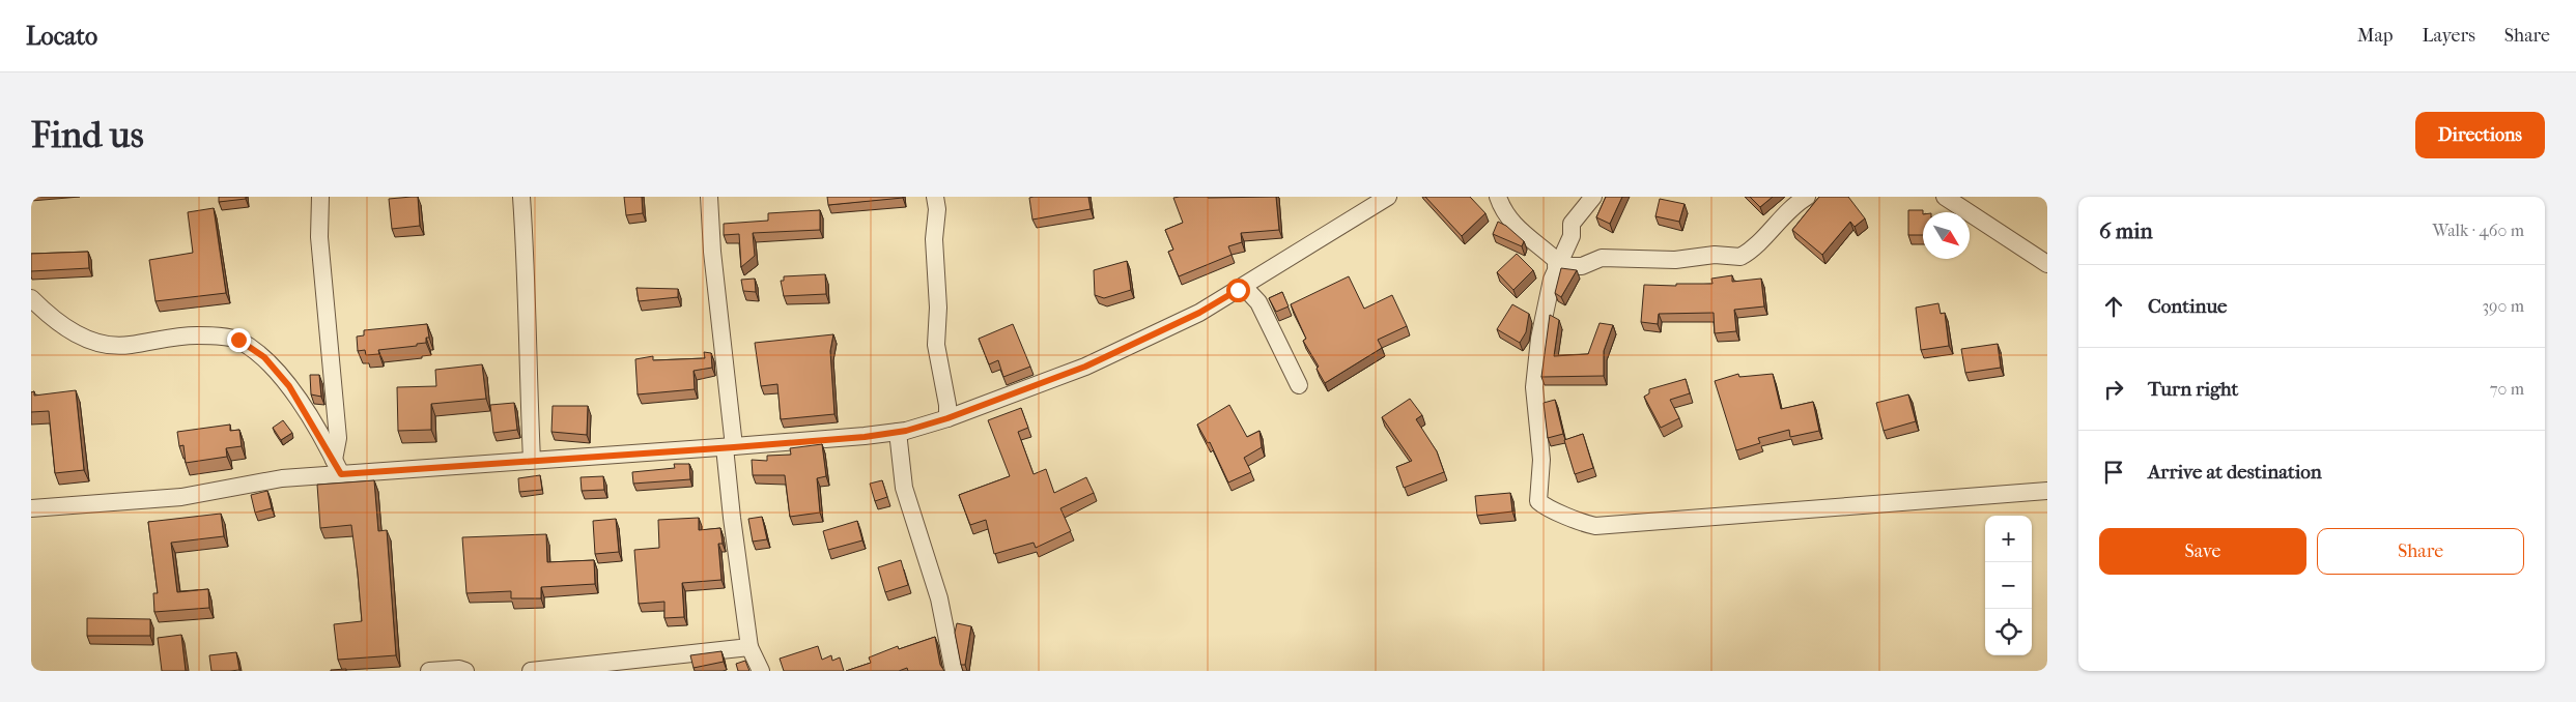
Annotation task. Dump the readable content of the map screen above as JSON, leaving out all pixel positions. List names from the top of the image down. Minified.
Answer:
{"north":"bottom right","page":{"header":"Locato","nav":["Map","Layers","Share"],"buttons":["Directions",["Save","Share"]],"title":"Find us","heading":["6 min","Walk · 460 m"],"list":[["Continue","390 m"],["Turn right","70 m"],"Arrive at destination"],"map_buttons":["+","−"]}}
